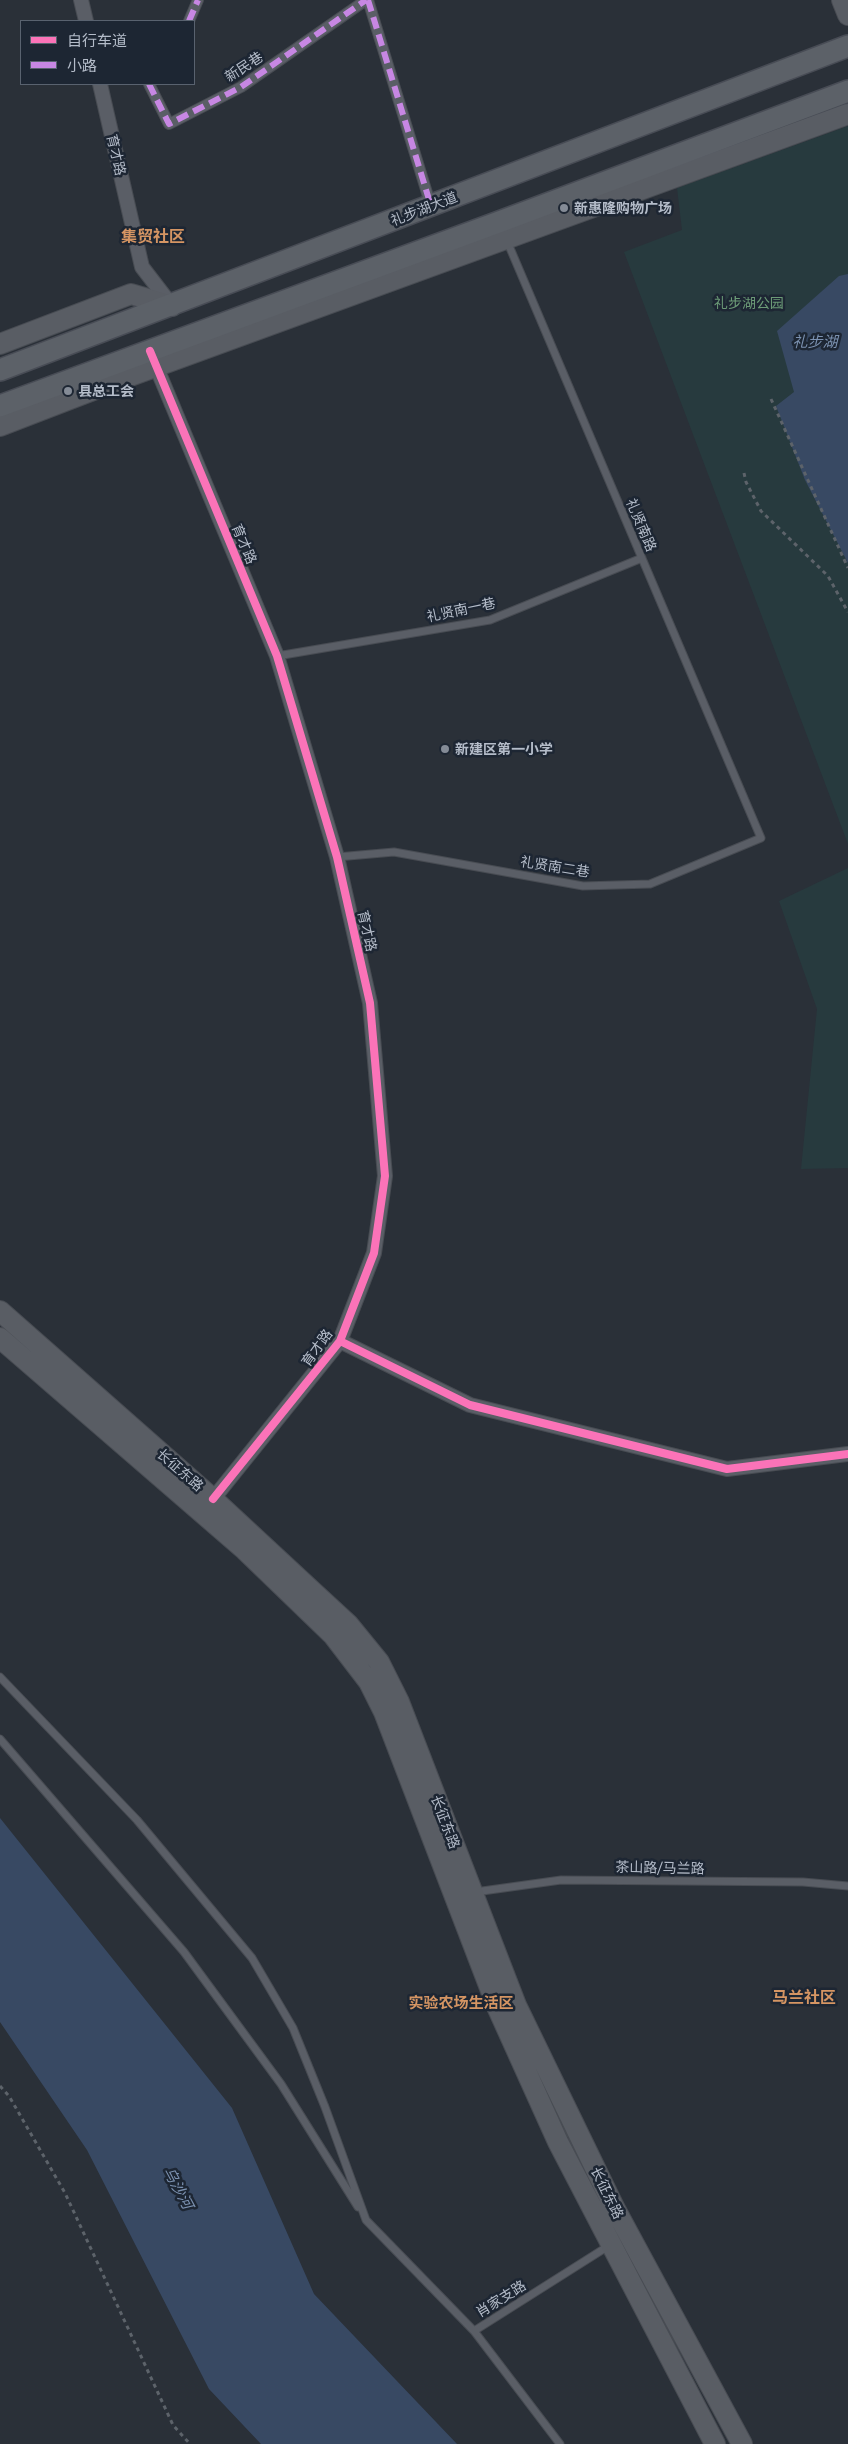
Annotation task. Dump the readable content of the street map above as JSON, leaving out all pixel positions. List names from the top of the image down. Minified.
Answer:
{"streets":{"main road":["礼步湖大道","长征东路"],"street":["新民巷","育才路"],"lane":["礼贤南路","礼贤南一巷","礼贤南二巷","茶山路/马兰路","肖家支路"]},"crossings":[["新民巷","礼步湖大道"],["育才路","礼步湖大道"],["育才路","礼贤南一巷"],["育才路","礼贤南二巷"],["育才路","长征东路"],["礼贤南路","礼贤南一巷"],["礼贤南路","礼贤南二巷"],["长征东路","茶山路/马兰路"],["长征东路","肖家支路"]],"districts":["集贸社区","马兰社区","实验农场生活区"],"water":["礼步湖","乌沙河"],"parks":["礼步湖公园"],"places":["新惠隆购物广场","县总工会","新建区第一小学"],"legend":["自行车道","小路"]}
